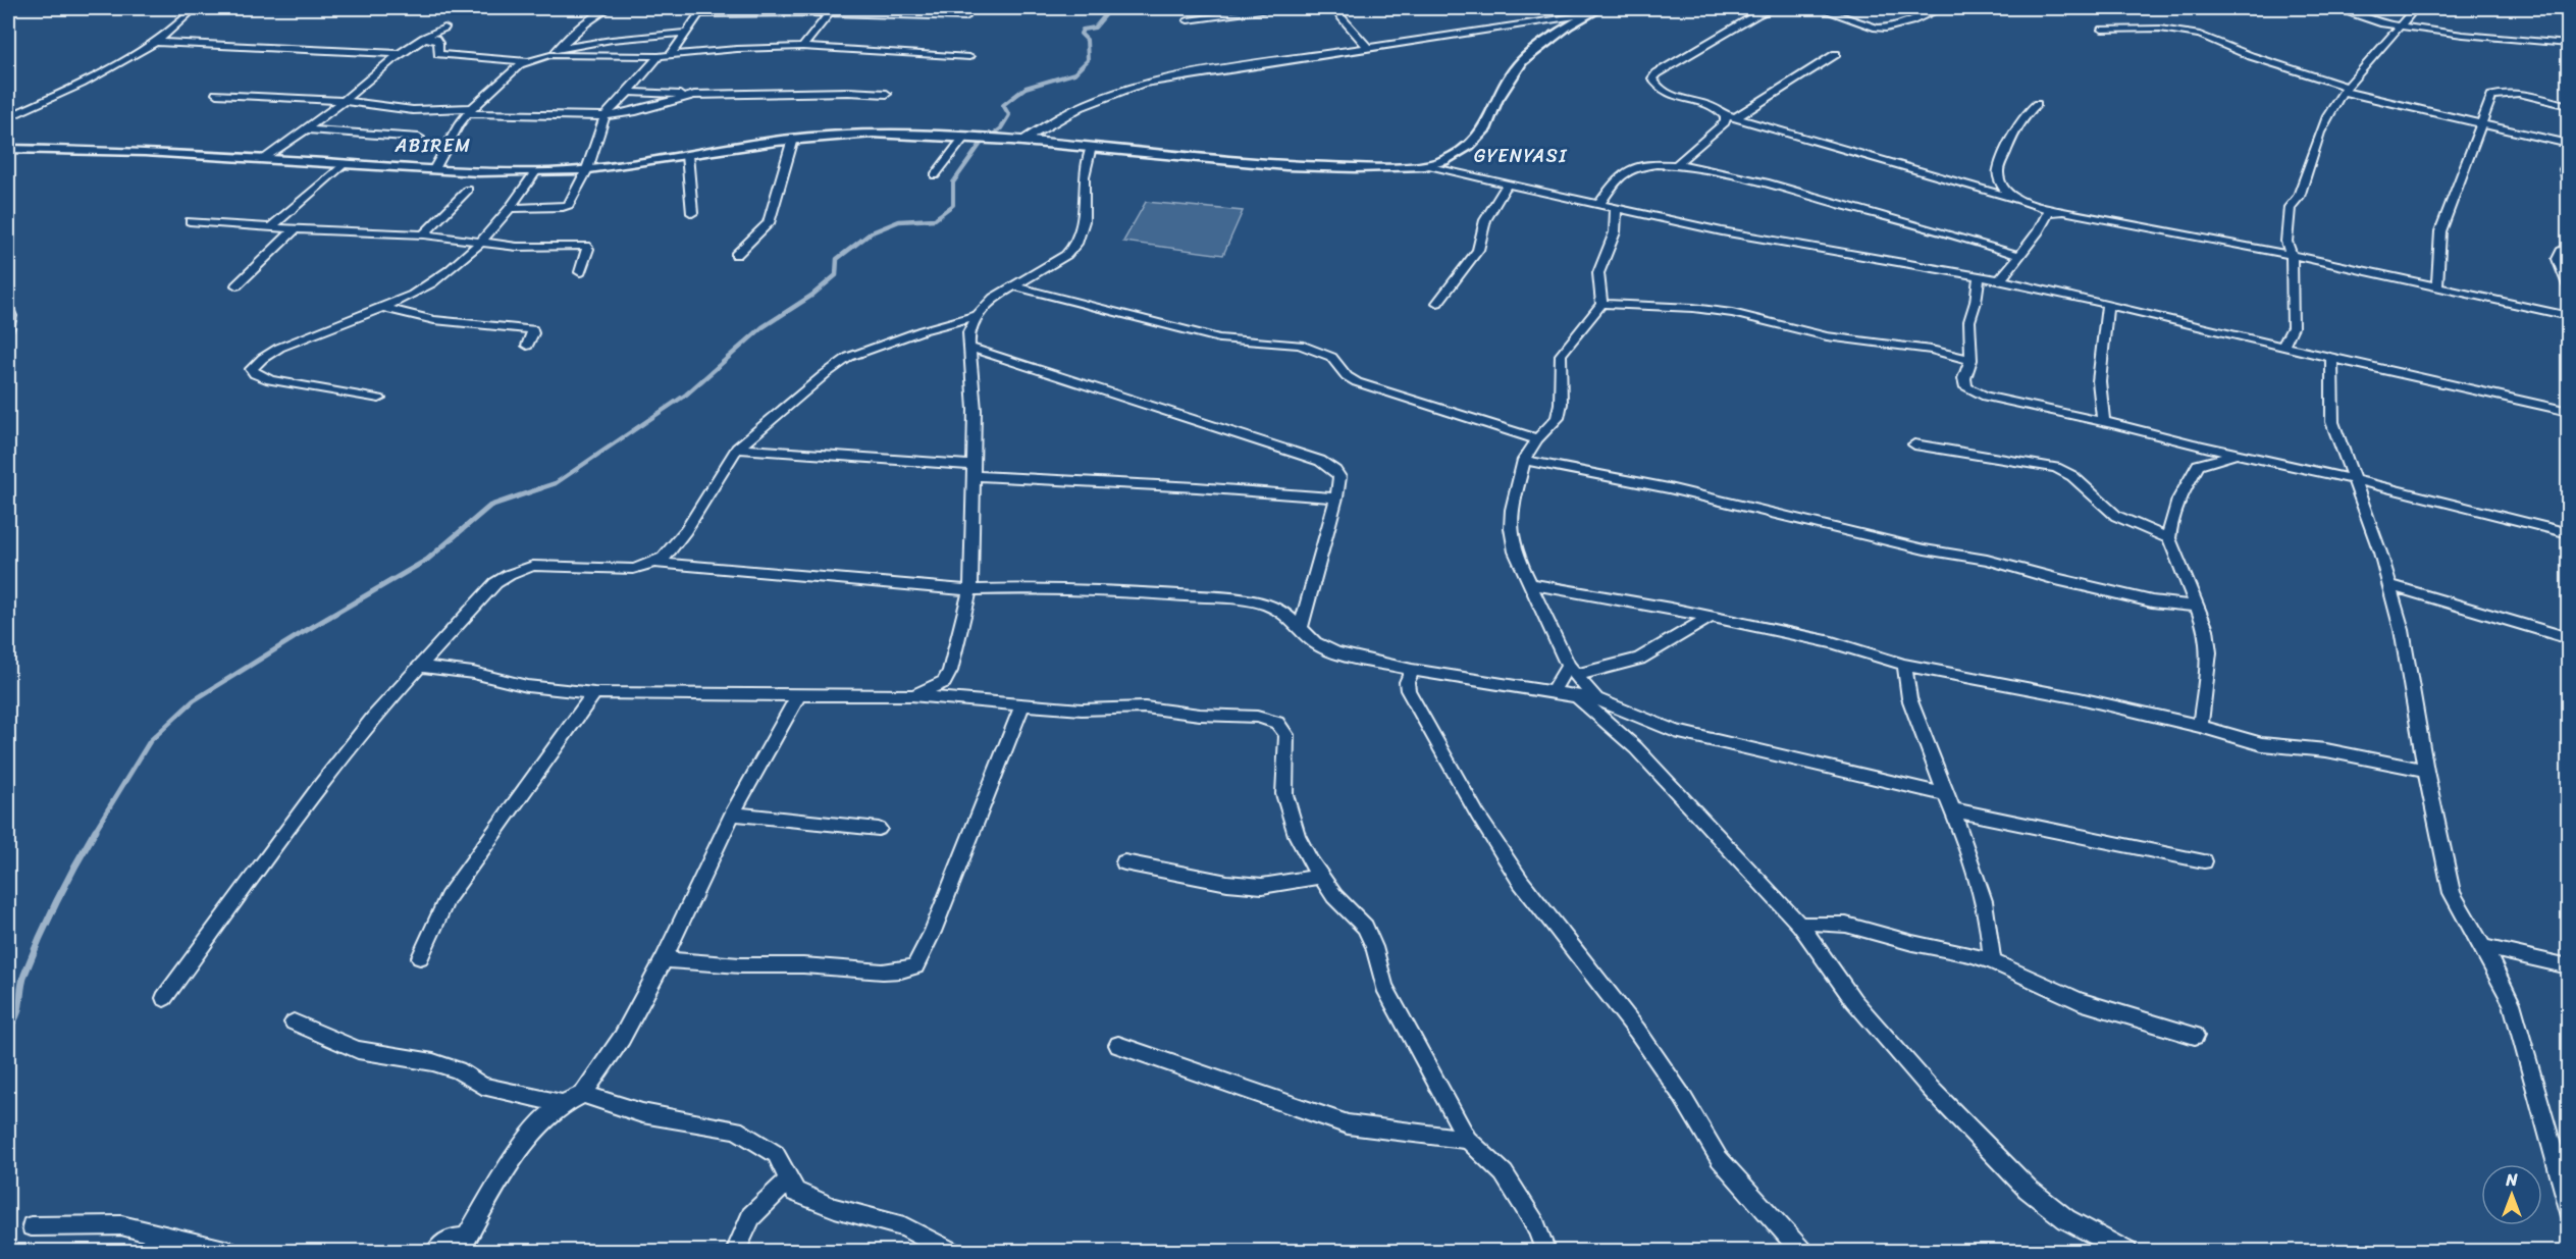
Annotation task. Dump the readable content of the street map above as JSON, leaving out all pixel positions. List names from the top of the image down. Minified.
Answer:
{"districts":["ABIREM","GYENYASI"],"north":"top"}
